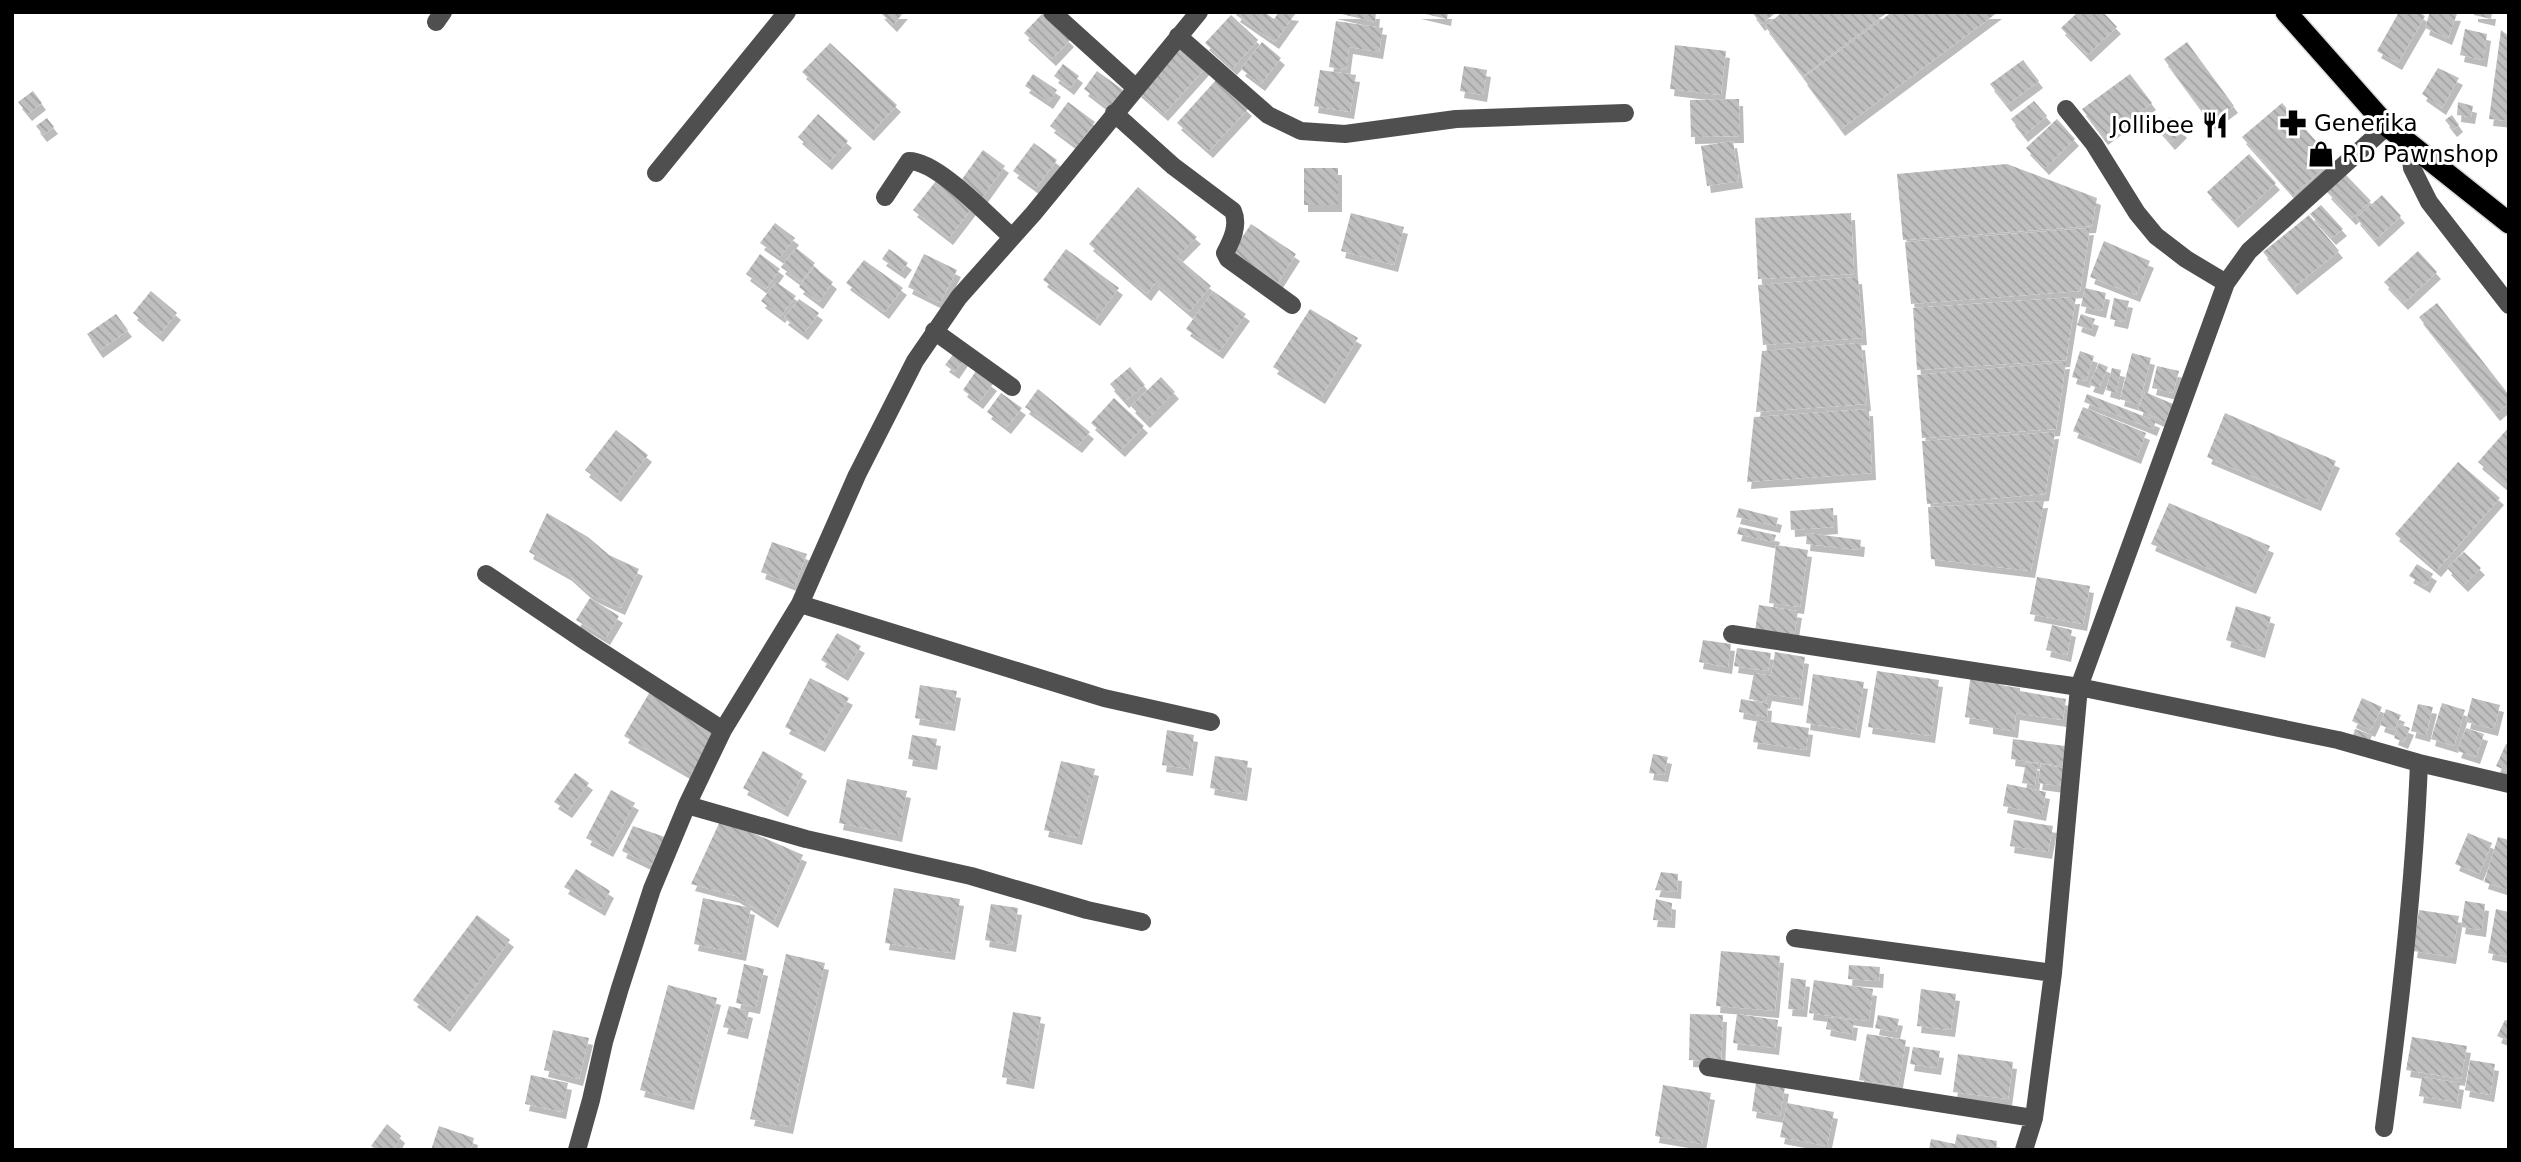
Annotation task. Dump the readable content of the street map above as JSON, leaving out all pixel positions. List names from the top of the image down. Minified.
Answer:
{"places":{"pharmacy":["Generika"],"restaurant":["Jollibee"],"shop":["RD Pawnshop"]}}
